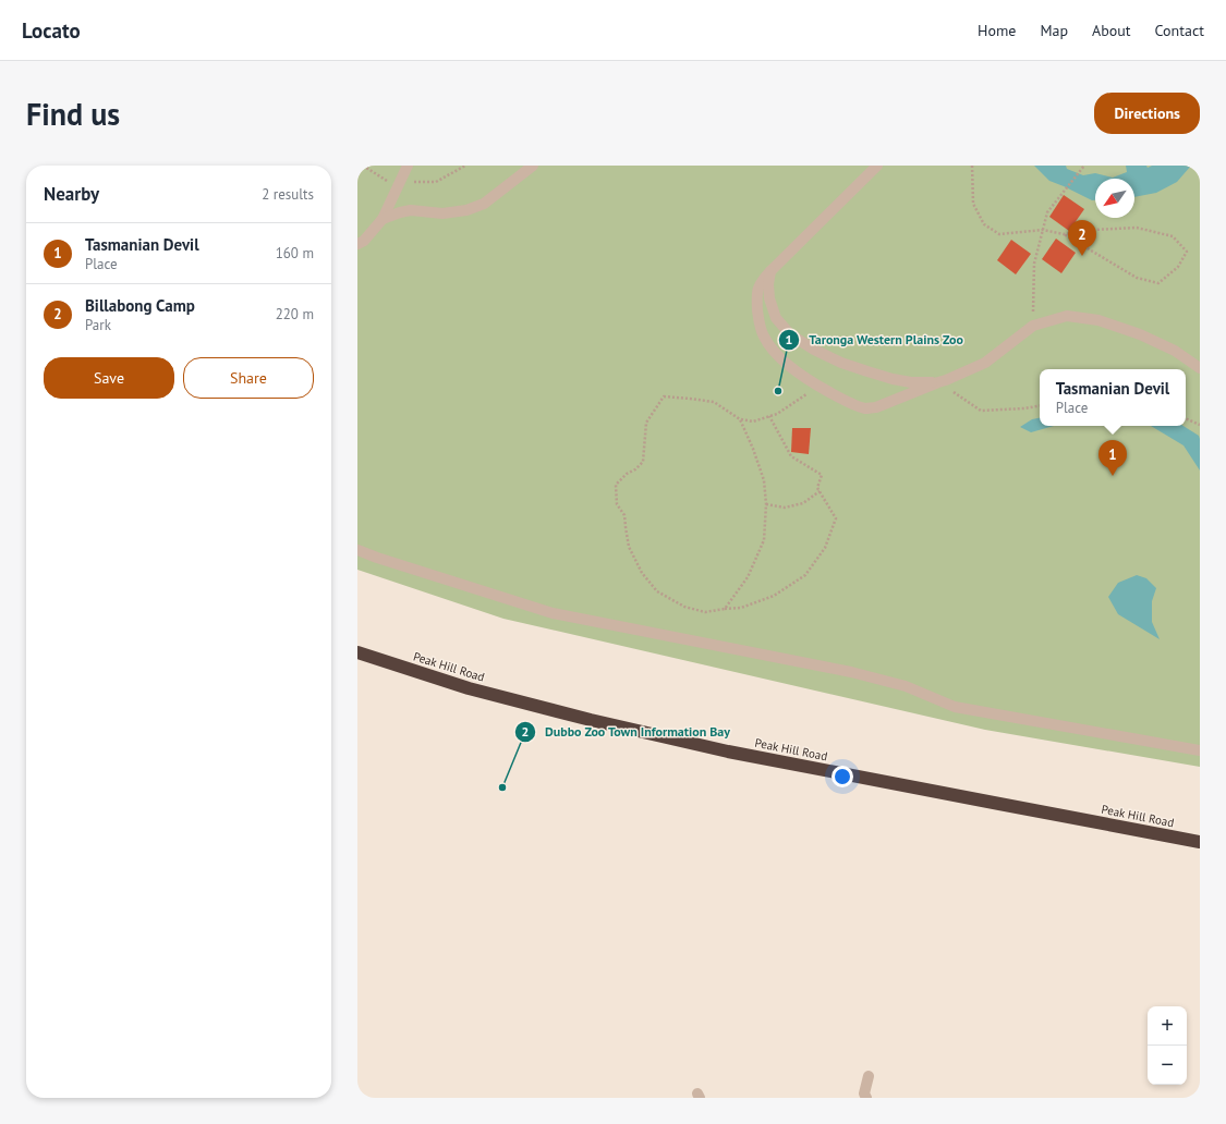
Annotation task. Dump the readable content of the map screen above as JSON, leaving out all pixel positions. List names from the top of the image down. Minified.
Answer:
{"streets":{"highway":["Peak Hill Road"]},"places":["Taronga Western Plains Zoo","Dubbo Zoo Town Information Bay"],"north":"bottom left","page":{"header":"Locato","nav":["Home","Map","About","Contact"],"buttons":["Directions",["Save","Share"]],"title":"Find us","heading":["Nearby","2 results"],"pins":["2","1"],"list":[{"mark":"1","name":"Tasmanian Devil","note":"Place","value":"160 m"},{"mark":"2","name":"Billabong Camp","note":"Park","value":"220 m"}],"popup":["Tasmanian Devil","Place"],"map_buttons":["+","−"]}}
